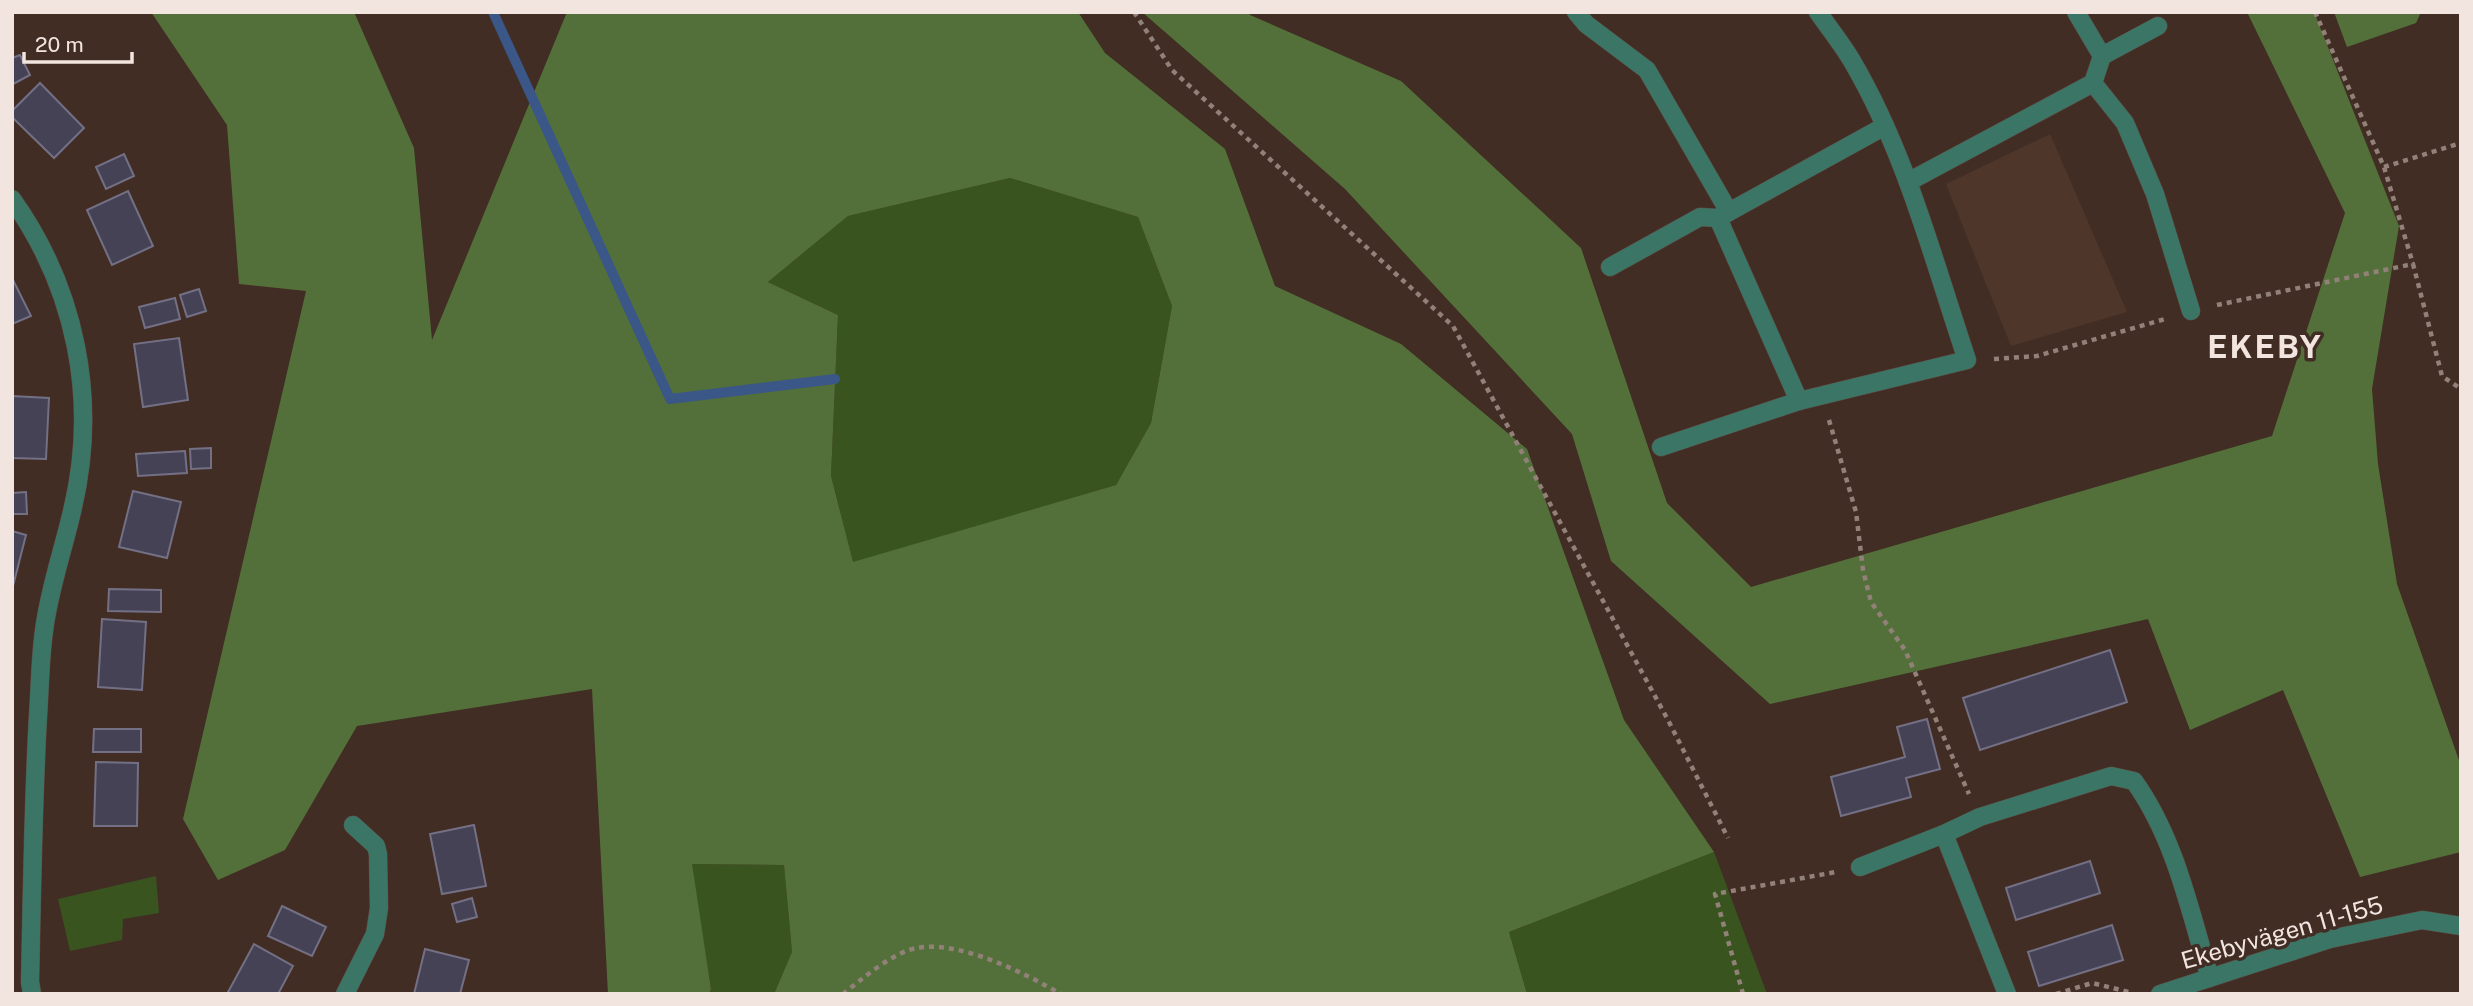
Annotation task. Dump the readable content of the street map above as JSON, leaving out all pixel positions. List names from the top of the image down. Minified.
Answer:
{"streets":{"street":["Ekebyvägen 11-155"]},"districts":["EKEBY"],"scale_bar":"20 m"}
